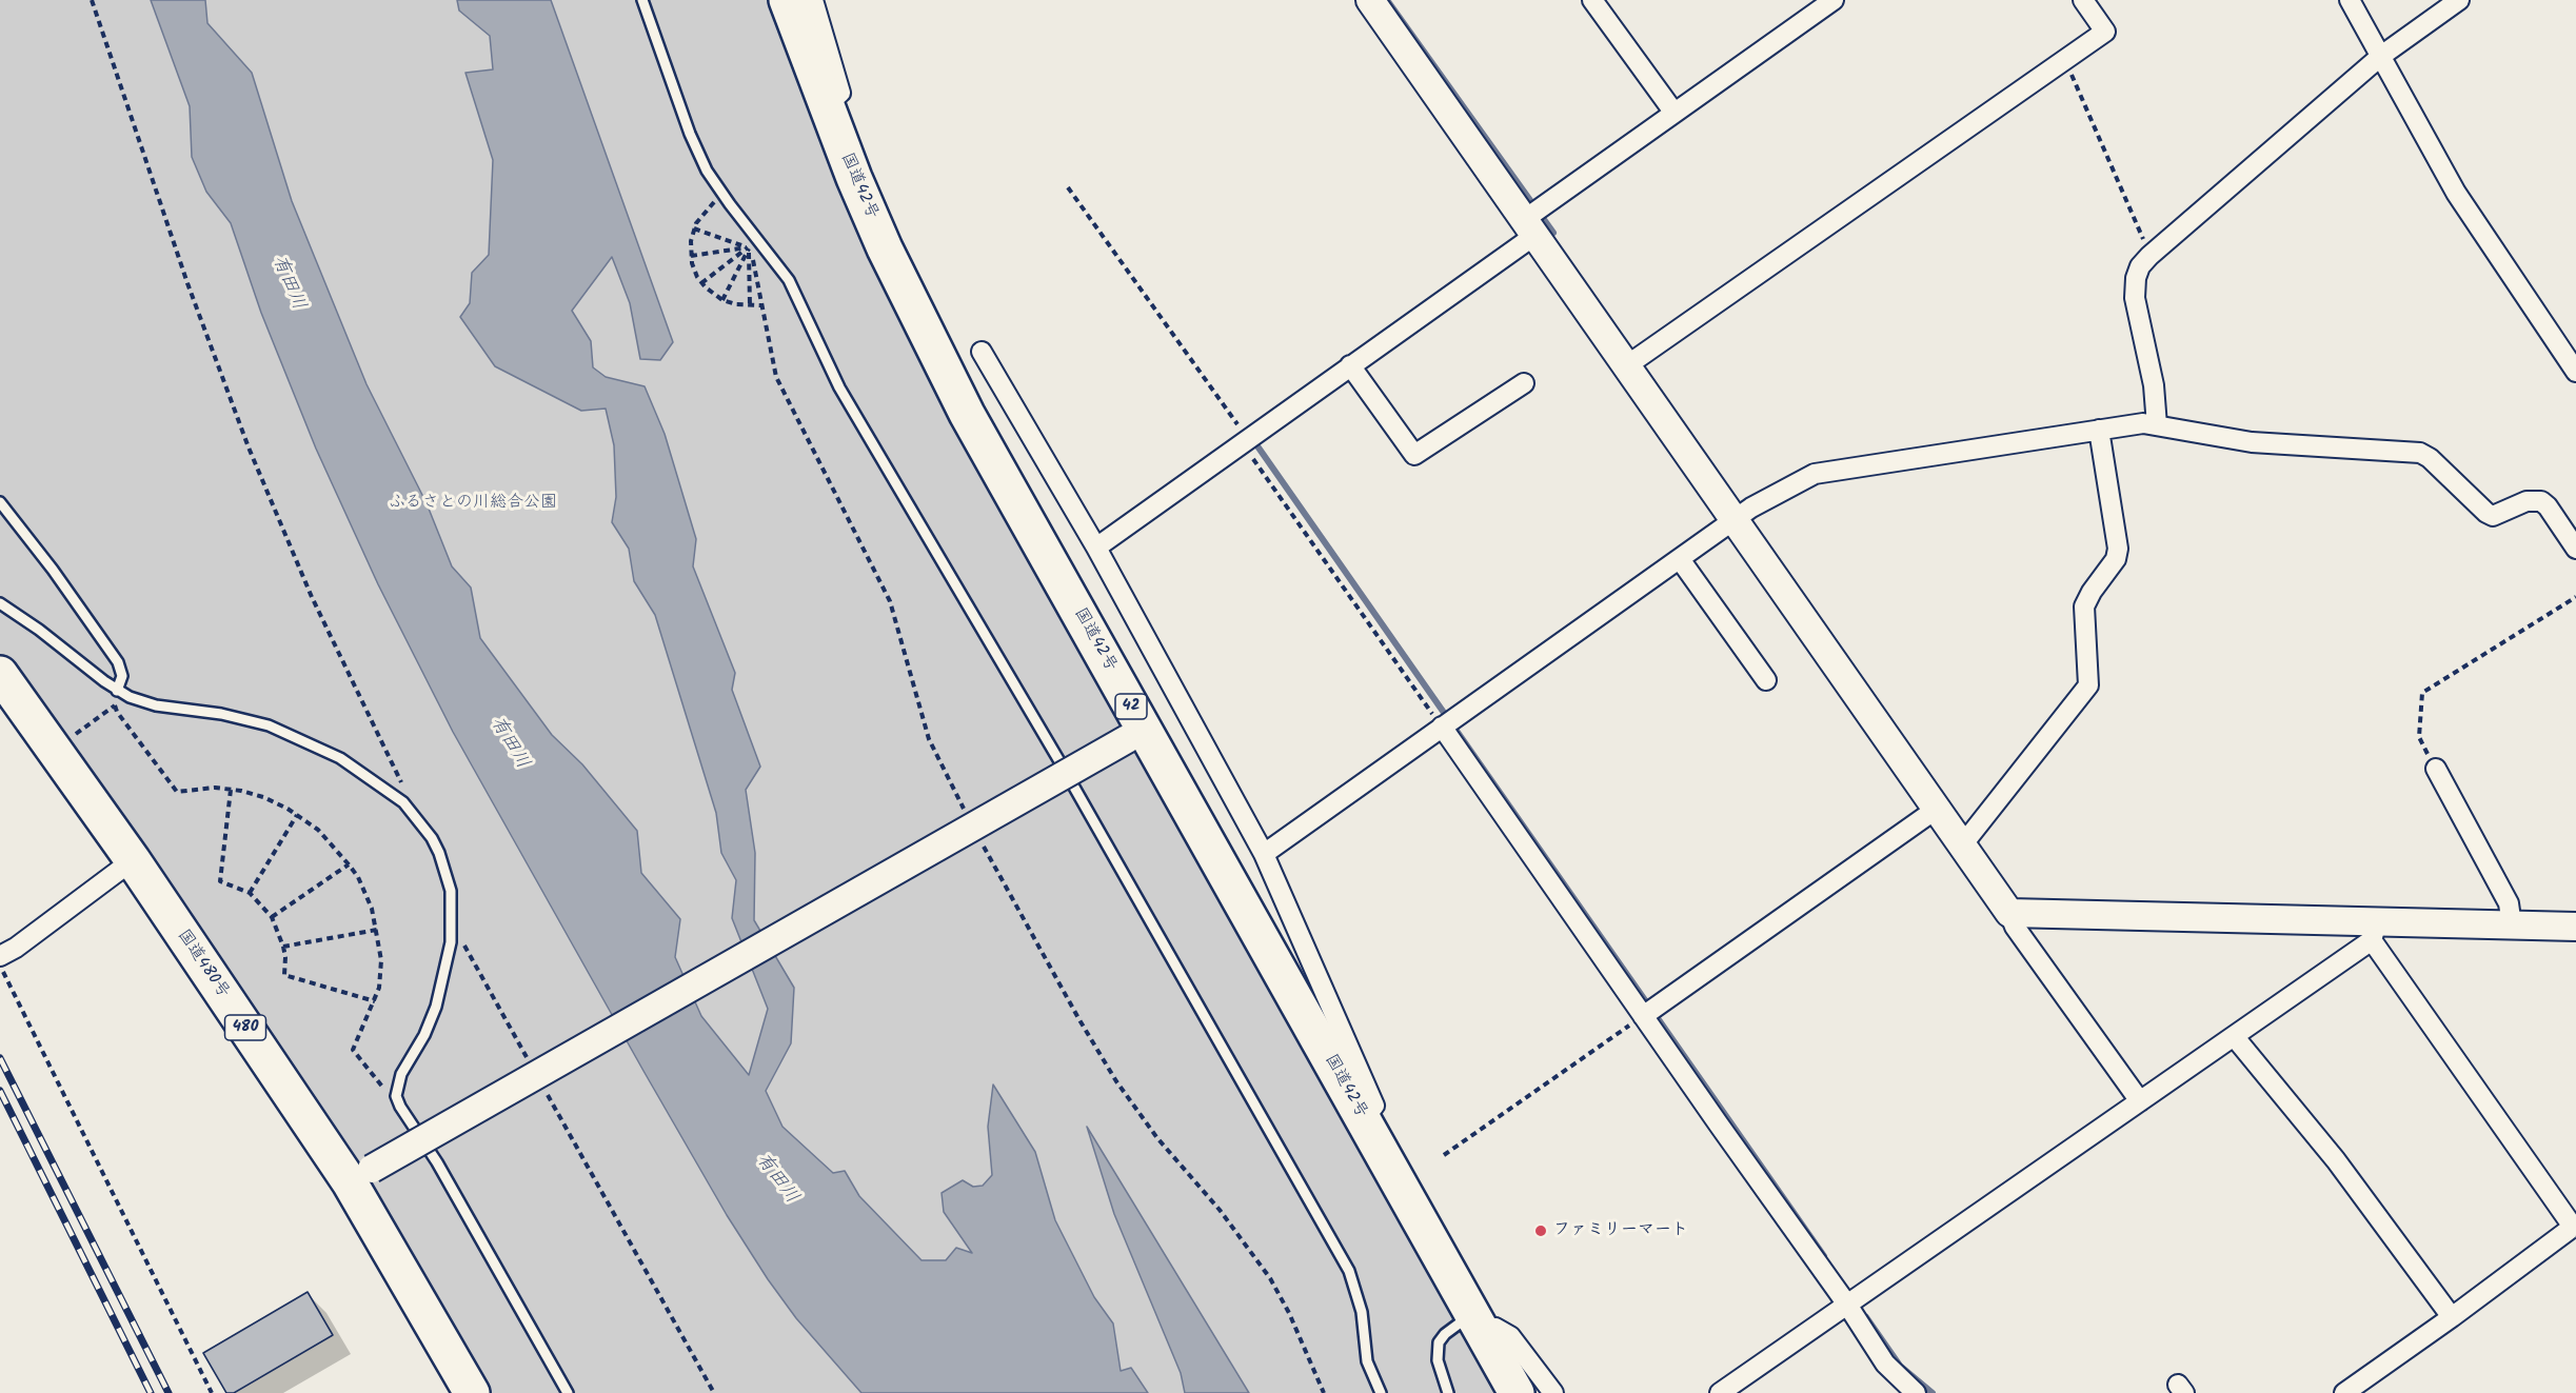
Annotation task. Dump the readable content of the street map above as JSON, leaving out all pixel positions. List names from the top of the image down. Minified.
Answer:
{"streets":{"highway":["国道42号","42","国道480号","480"]},"water":["有田川"],"parks":["ふるさとの川総合公園"],"places":["ファミリーマート"]}
